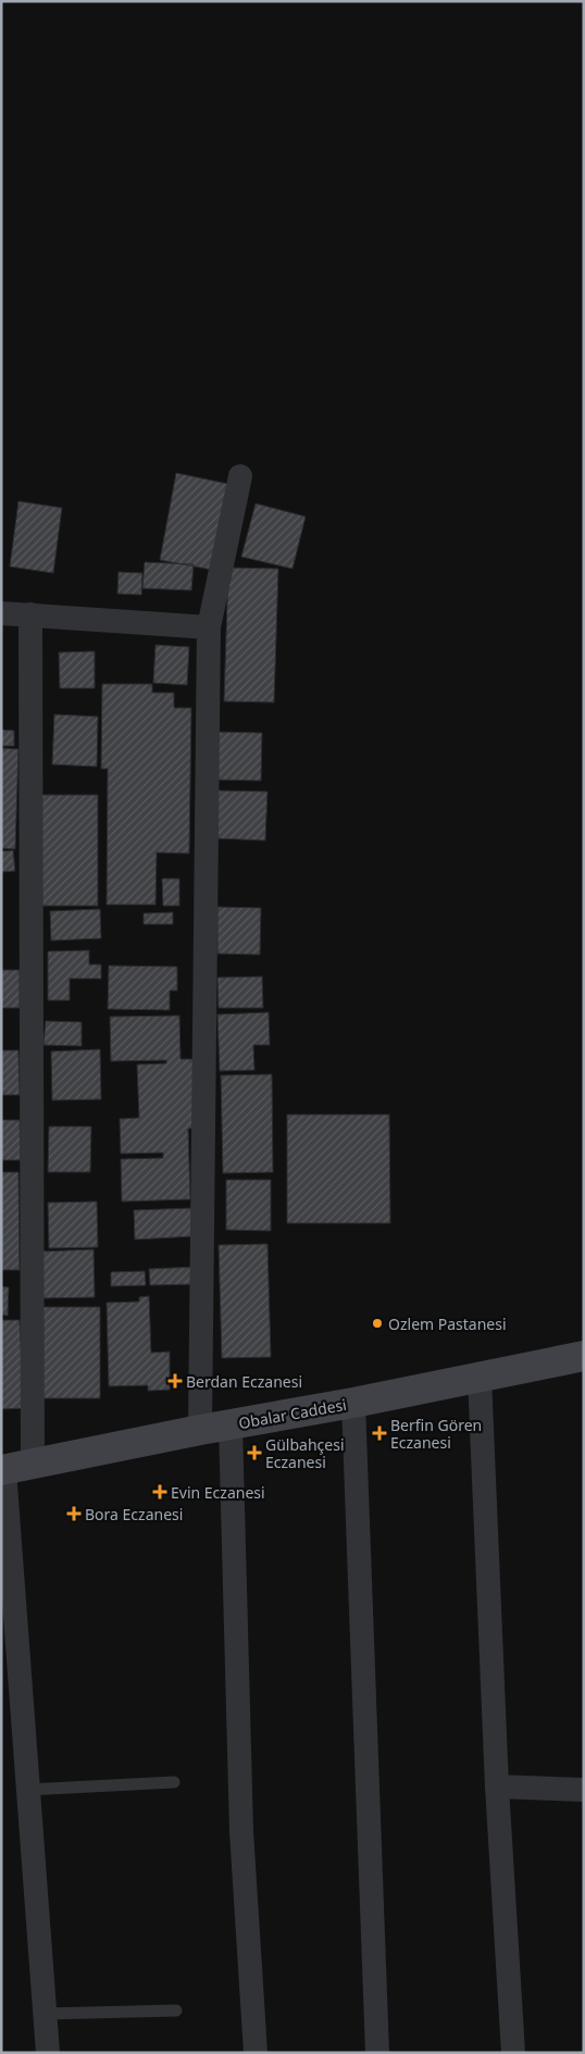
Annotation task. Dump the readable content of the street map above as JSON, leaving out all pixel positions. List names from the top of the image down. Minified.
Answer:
{"streets":{"main road":["Obalar Caddesi"]},"places":{"other":["Ozlem Pastanesi"],"health":["Berdan Eczanesi","Berfin Gören Eczanesi","Gülbahçesi Eczanesi","Evin Eczanesi","Bora Eczanesi"]}}
